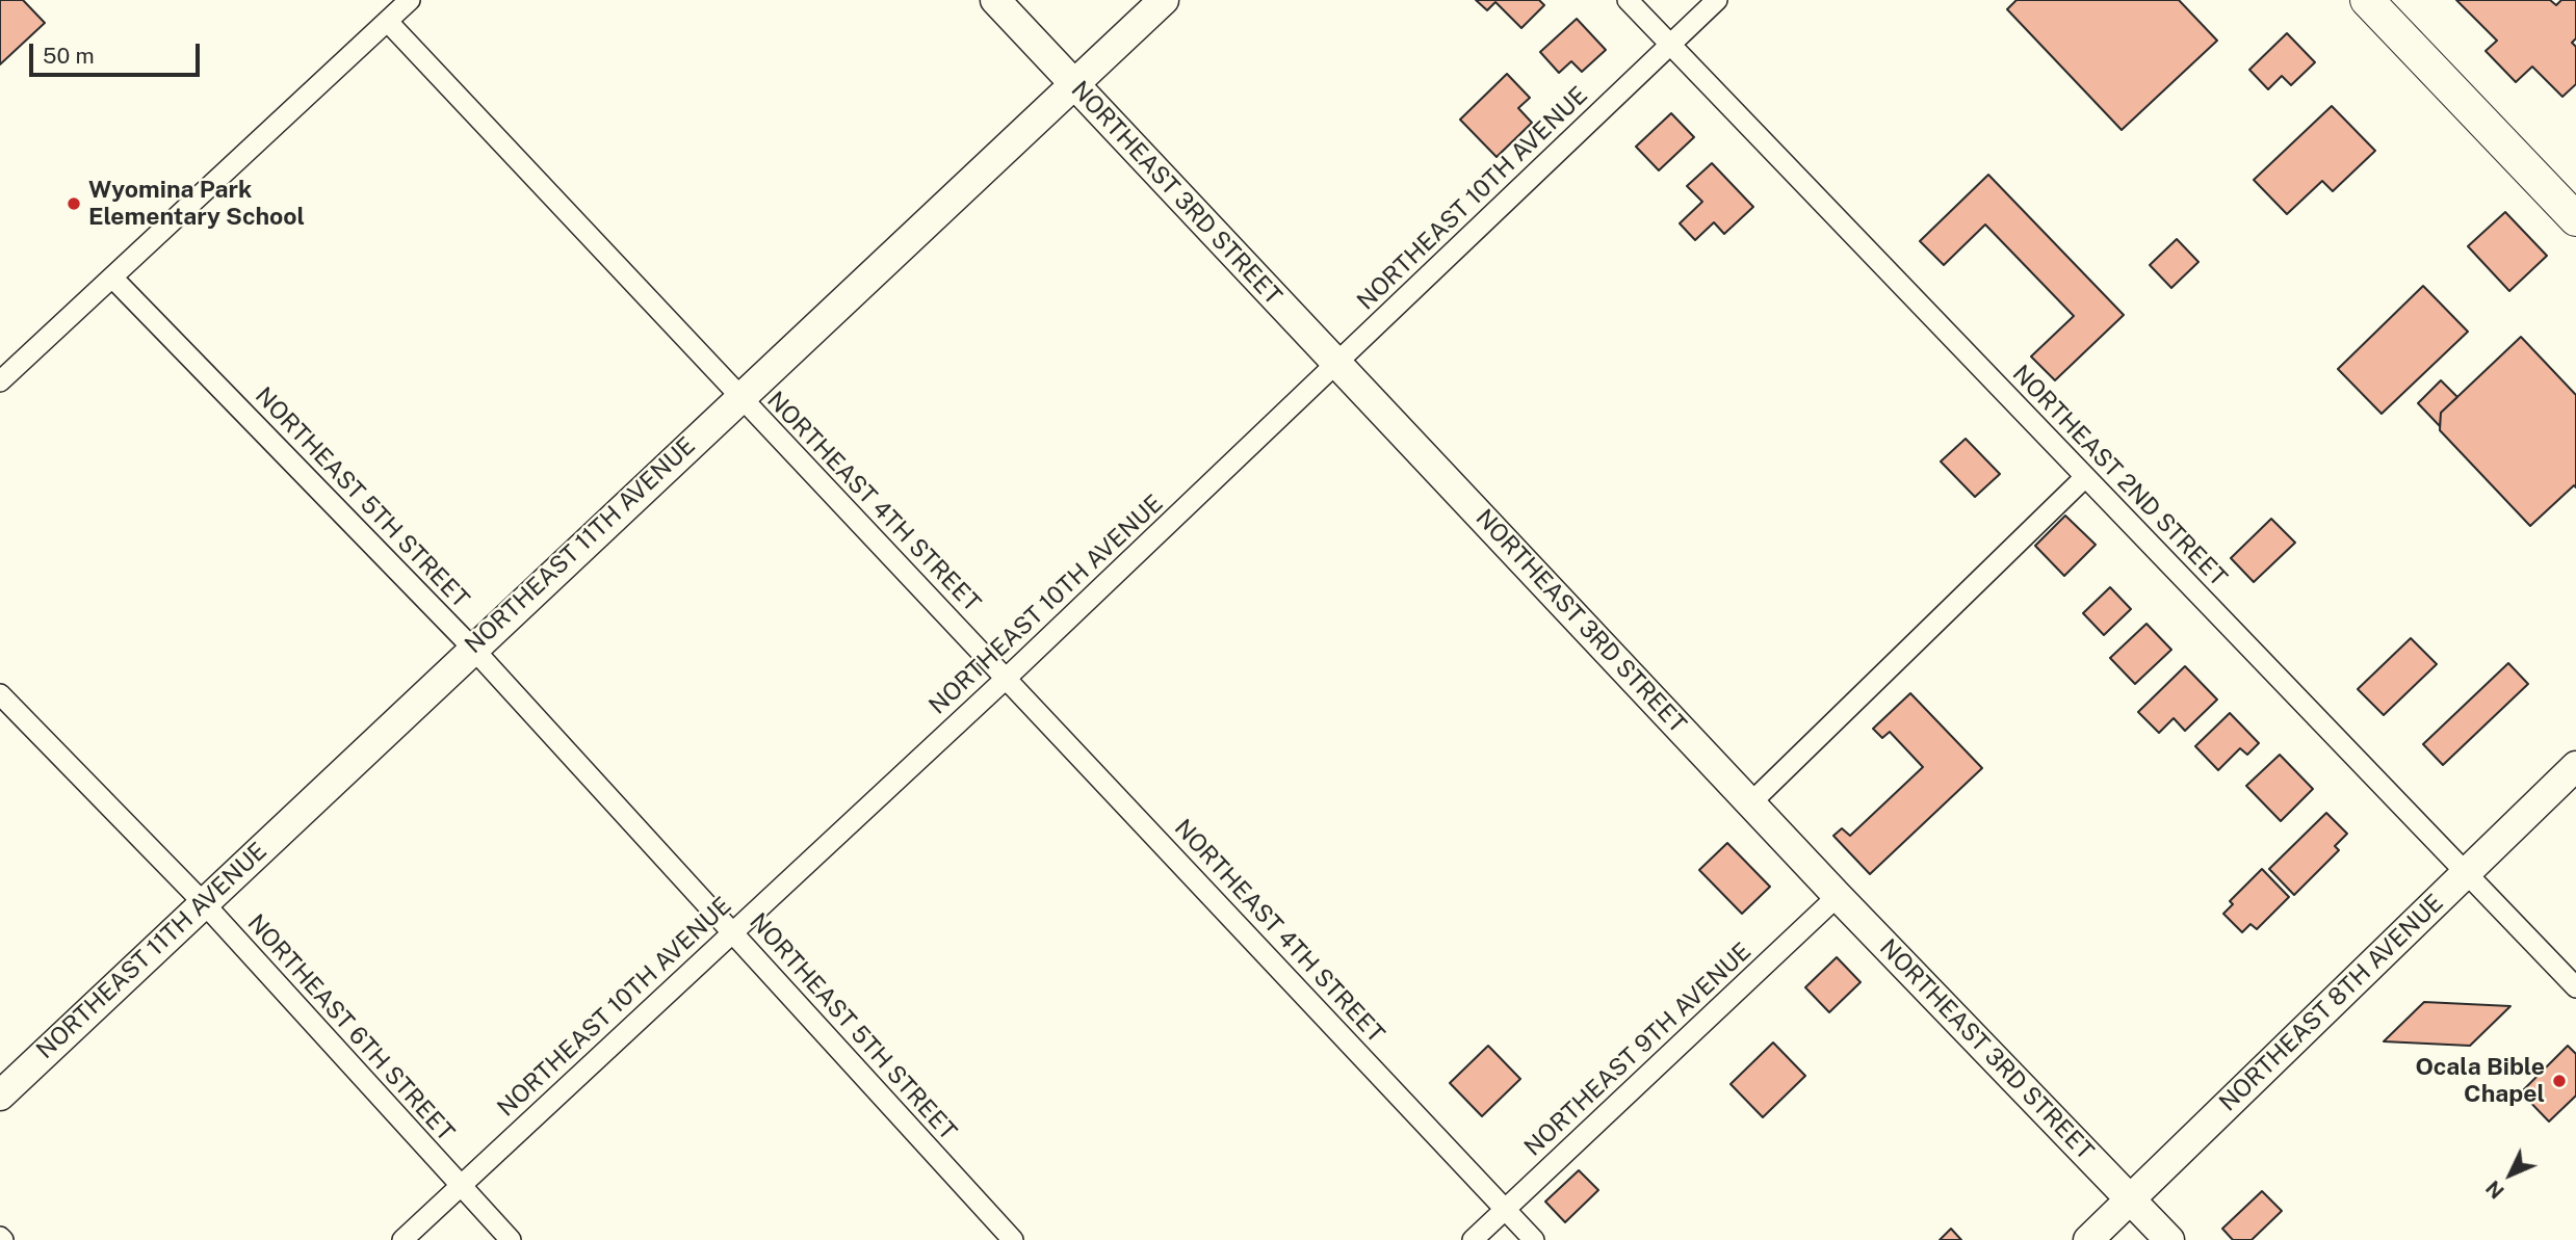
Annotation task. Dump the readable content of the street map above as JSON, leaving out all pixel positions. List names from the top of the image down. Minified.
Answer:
{"streets":{"street":["NORTHEAST 3RD STREET","NORTHEAST 10TH AVENUE","NORTHEAST 2ND STREET","NORTHEAST 5TH STREET","NORTHEAST 4TH STREET","NORTHEAST 11TH AVENUE","NORTHEAST 8TH AVENUE","NORTHEAST 6TH STREET","NORTHEAST 9TH AVENUE"]},"crossings":[["NORTHEAST 3RD STREET","NORTHEAST 10TH AVENUE"],["NORTHEAST 3RD STREET","NORTHEAST 11TH AVENUE"],["NORTHEAST 3RD STREET","NORTHEAST 8TH AVENUE"],["NORTHEAST 3RD STREET","NORTHEAST 9TH AVENUE"],["NORTHEAST 10TH AVENUE","NORTHEAST 2ND STREET"],["NORTHEAST 10TH AVENUE","NORTHEAST 5TH STREET"],["NORTHEAST 10TH AVENUE","NORTHEAST 4TH STREET"],["NORTHEAST 10TH AVENUE","NORTHEAST 6TH STREET"],["NORTHEAST 2ND STREET","NORTHEAST 8TH AVENUE"],["NORTHEAST 5TH STREET","NORTHEAST 11TH AVENUE"],["NORTHEAST 4TH STREET","NORTHEAST 11TH AVENUE"],["NORTHEAST 4TH STREET","NORTHEAST 9TH AVENUE"],["NORTHEAST 11TH AVENUE","NORTHEAST 6TH STREET"]],"places":["Wyomina Park Elementary School","Ocala Bible Chapel"],"scale_bar":"50 m","north":"bottom left"}
